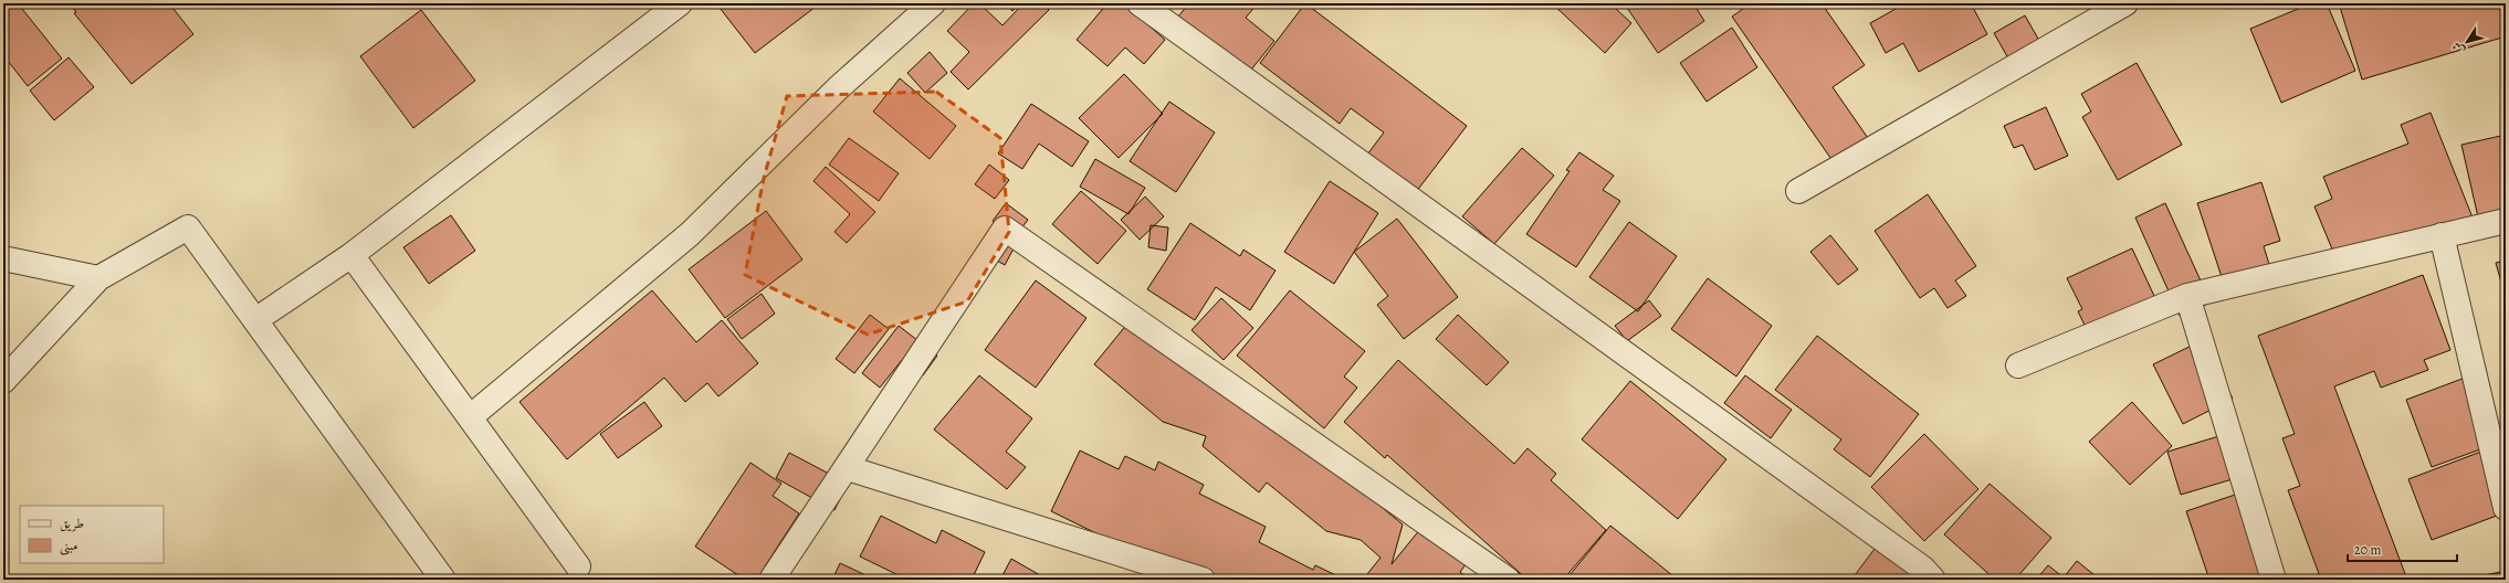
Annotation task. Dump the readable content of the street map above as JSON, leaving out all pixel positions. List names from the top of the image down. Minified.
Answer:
{"legend":["طريق","مبنى"],"scale_bar":"20 m","north":"bottom left"}
